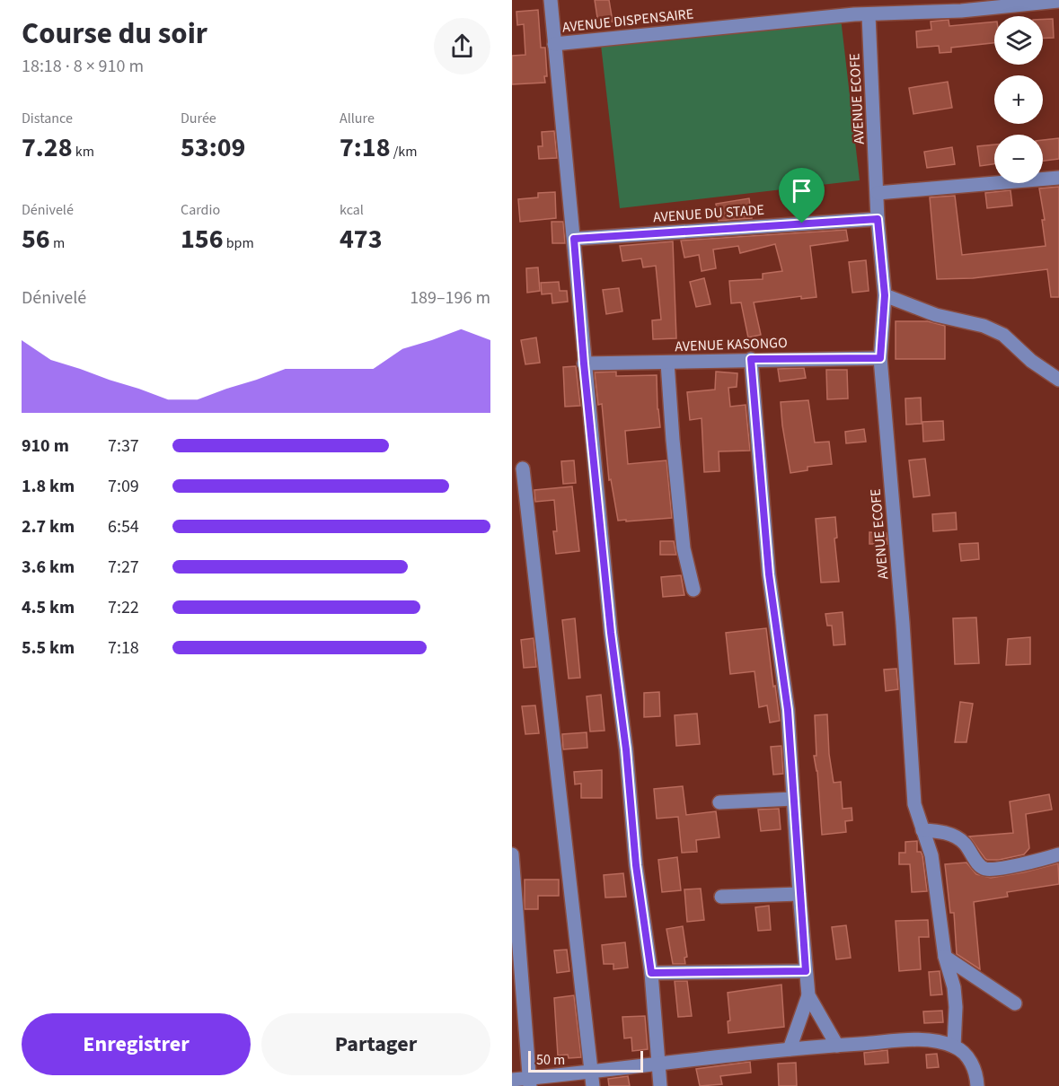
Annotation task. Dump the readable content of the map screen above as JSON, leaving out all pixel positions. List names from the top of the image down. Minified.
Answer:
{"streets":{"street":["AVENUE DISPENSAIRE","AVENUE ECOFE","AVENUE DU STADE","AVENUE KASONGO"]},"crossings":[["AVENUE DISPENSAIRE","AVENUE ECOFE"],["AVENUE ECOFE","AVENUE DU STADE"],["AVENUE ECOFE","AVENUE KASONGO"]],"scale_bar":"50 m","page":{"heading":["Course du soir","18:18 · 8 × 910 m"],"map_buttons":["+","−"],"stats":[["Distance","7.28 km"],["Durée","53:09"],["Allure","7:18 /km"],["Dénivelé","56 m"],["Cardio","156 bpm"],["kcal","473"]],"chart":["Dénivelé","189–196 m"],"list":[{"name":"910 m","note":"7:37"},{"name":"1.8 km","note":"7:09"},{"name":"2.7 km","note":"6:54"},{"name":"3.6 km","note":"7:27"},{"name":"4.5 km","note":"7:22"},{"name":"5.5 km","note":"7:18"}],"buttons":["Enregistrer","Partager"],"scale":"50 m"}}
